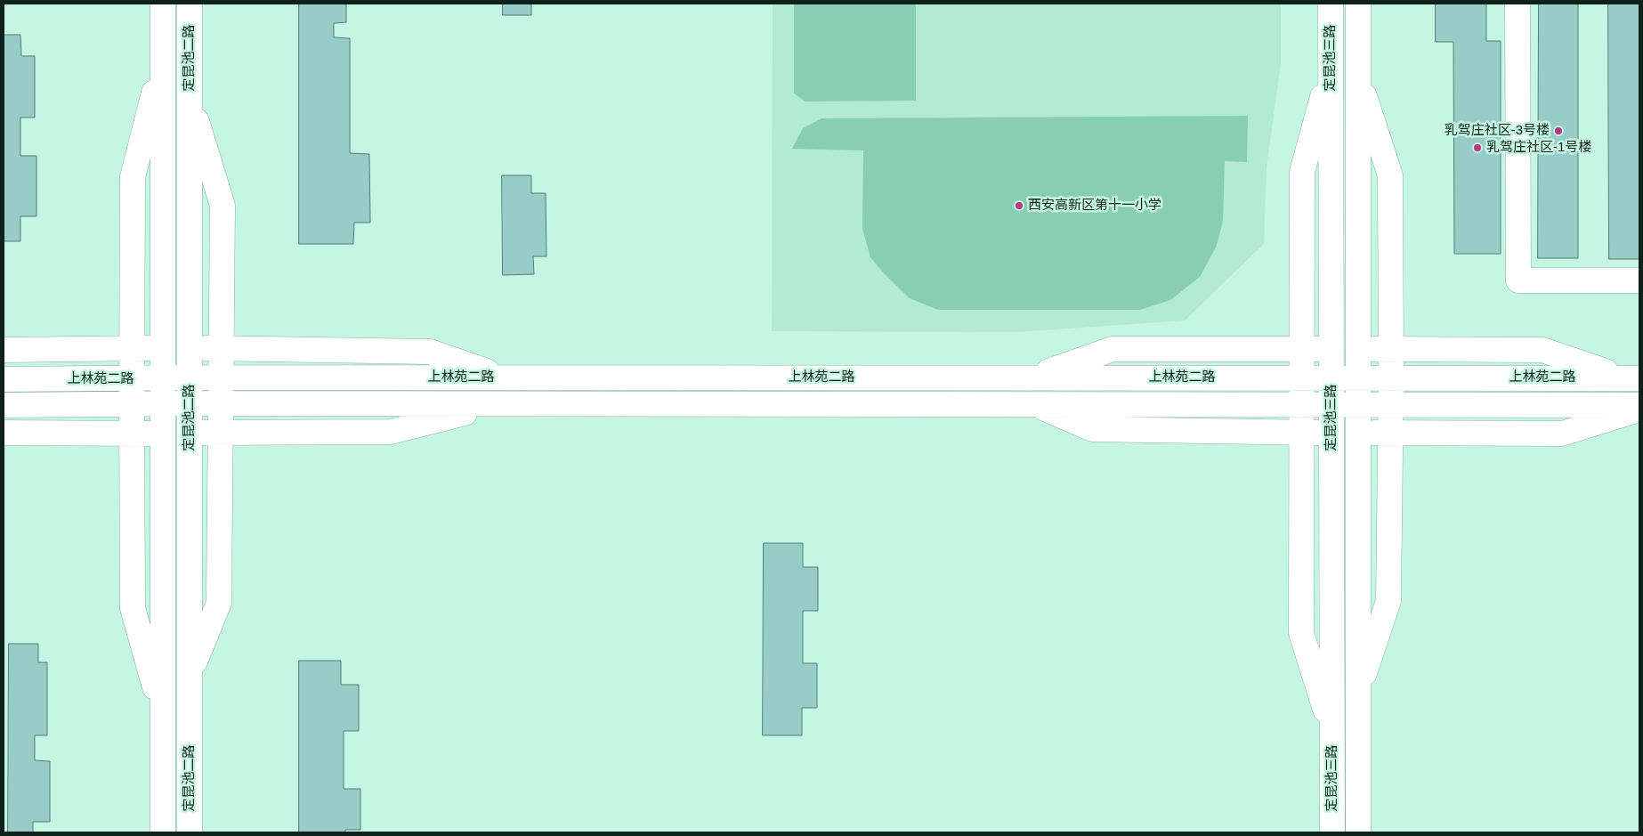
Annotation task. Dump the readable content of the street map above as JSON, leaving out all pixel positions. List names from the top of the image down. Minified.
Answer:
{"streets":{"street":["定昆池二路","定昆池三路","上林苑二路"]},"crossings":[["定昆池二路","上林苑二路"],["定昆池三路","上林苑二路"]],"places":["乳驾庄社区-3号楼","乳驾庄社区-1号楼","西安高新区第十一小学"]}
